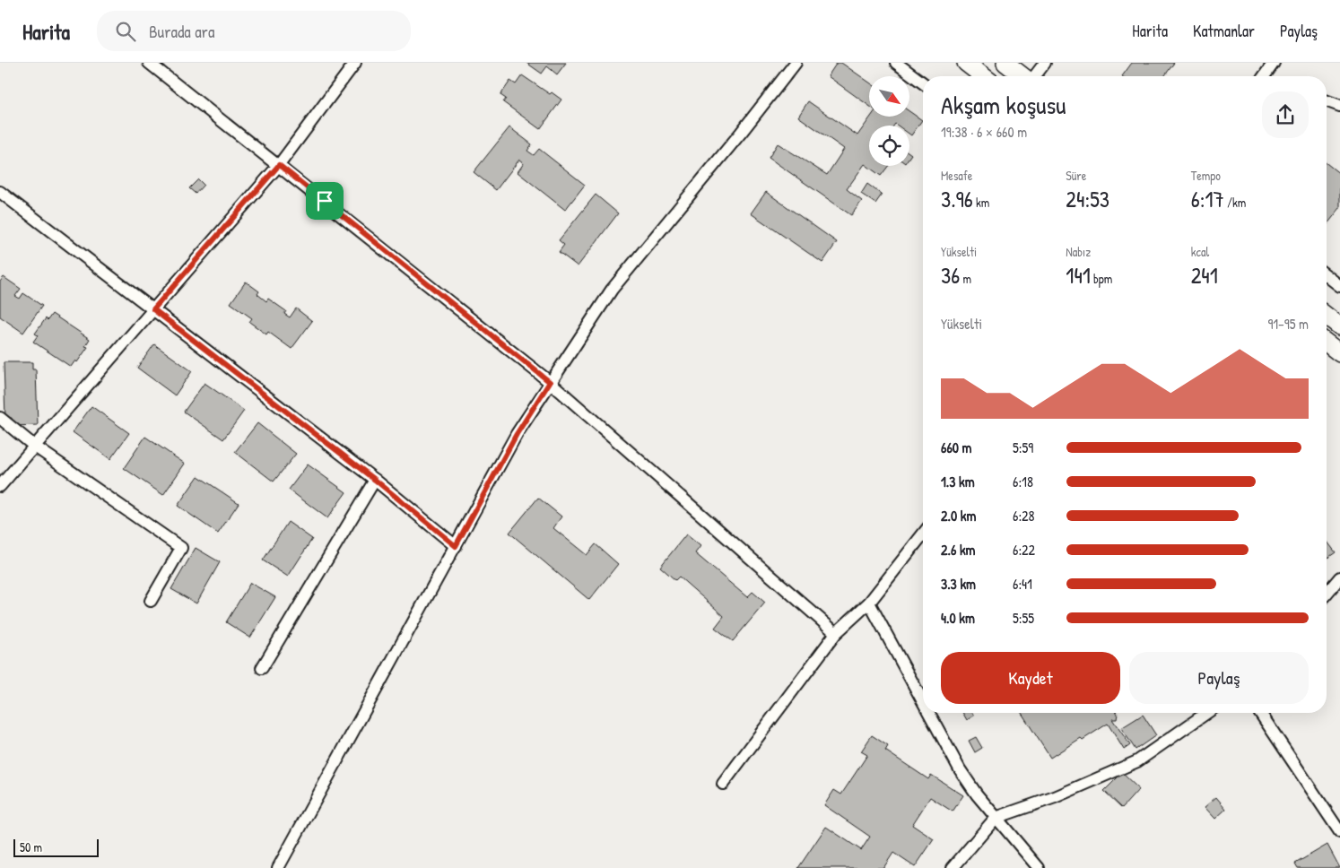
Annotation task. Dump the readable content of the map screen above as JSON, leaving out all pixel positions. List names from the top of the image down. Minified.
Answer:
{"scale_bar":"50 m","north":"bottom right","page":{"header":"Harita","search":"Burada ara","nav":["Harita","Katmanlar","Paylaş"],"heading":["Akşam koşusu","19:38 · 6 × 660 m"],"stats":[["Mesafe","3.96 km"],["Süre","24:53"],["Tempo","6:17 /km"],["Yükselti","36 m"],["Nabız","141 bpm"],["kcal","241"]],"chart":["Yükselti","91–95 m"],"list":[{"name":"660 m","note":"5:59"},{"name":"1.3 km","note":"6:18"},{"name":"2.0 km","note":"6:28"},{"name":"2.6 km","note":"6:22"},{"name":"3.3 km","note":"6:41"},{"name":"4.0 km","note":"5:55"}],"buttons":["Kaydet","Paylaş"],"scale":"50 m"}}
